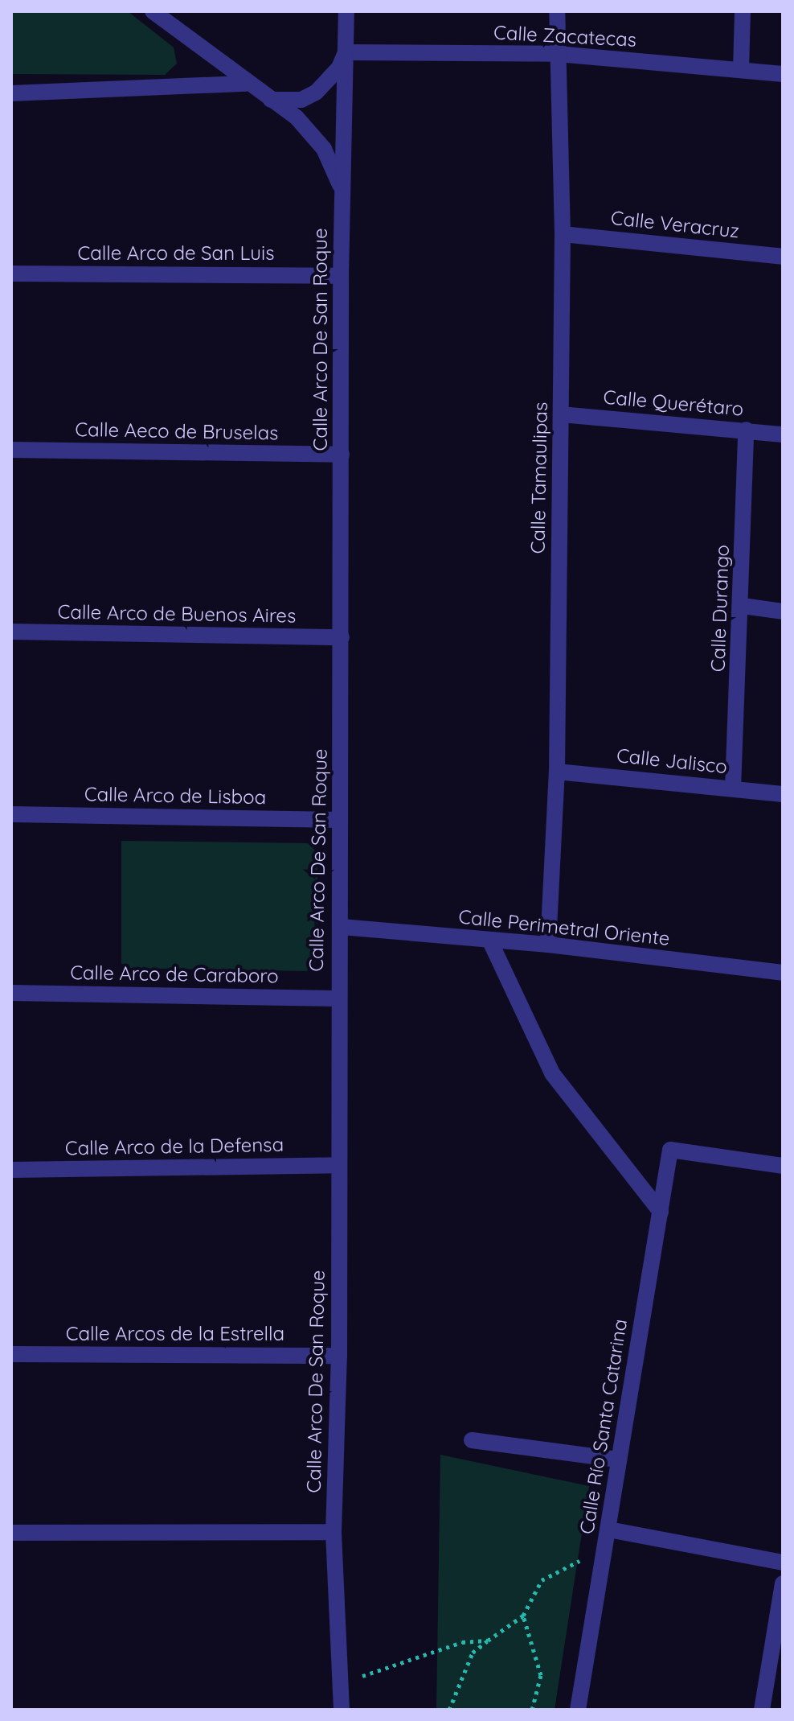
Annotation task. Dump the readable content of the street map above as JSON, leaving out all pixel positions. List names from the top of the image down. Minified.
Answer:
{"streets":{"street":["Calle Zacatecas","Calle Veracruz","Calle Arco de San Luis","Calle Arco De San Roque","Calle Querétaro","Calle Aeco de Bruselas","Calle Tamaulipas","Calle Durango","Calle Arco de Buenos Aires","Calle Jalisco","Calle Arco de Lisboa","Calle Perimetral Oriente","Calle Arco de Caraboro","Calle Arco de la Defensa","Calle Arcos de la Estrella","Calle Río Santa Catarina"]},"crossings":[["Calle Zacatecas","Calle Arco De San Roque"],["Calle Zacatecas","Calle Tamaulipas"],["Calle Veracruz","Calle Tamaulipas"],["Calle Arco de San Luis","Calle Arco De San Roque"],["Calle Arco De San Roque","Calle Aeco de Bruselas"],["Calle Arco De San Roque","Calle Arco de Buenos Aires"],["Calle Arco De San Roque","Calle Arco de Lisboa"],["Calle Arco De San Roque","Calle Perimetral Oriente"],["Calle Arco De San Roque","Calle Arco de Caraboro"],["Calle Arco De San Roque","Calle Arco de la Defensa"],["Calle Arco De San Roque","Calle Arcos de la Estrella"],["Calle Querétaro","Calle Tamaulipas"],["Calle Querétaro","Calle Durango"],["Calle Tamaulipas","Calle Jalisco"],["Calle Tamaulipas","Calle Perimetral Oriente"],["Calle Durango","Calle Jalisco"]]}
